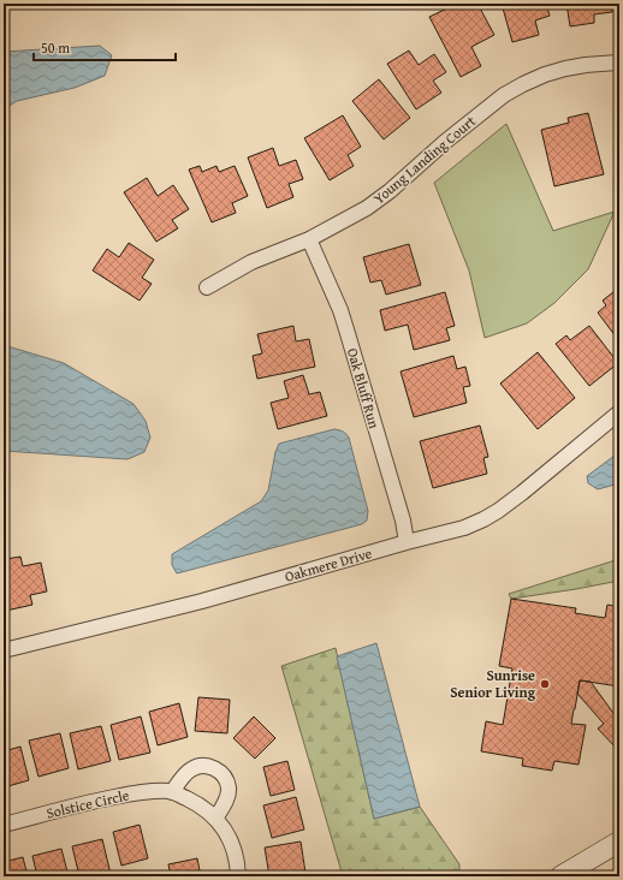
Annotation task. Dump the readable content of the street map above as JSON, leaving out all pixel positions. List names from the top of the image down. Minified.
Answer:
{"streets":{"street":["Young Landing Court","Oak Bluff Run","Oakmere Drive","Solstice Circle"]},"crossings":[["Young Landing Court","Oak Bluff Run"],["Oak Bluff Run","Oakmere Drive"]],"places":["Sunrise Senior Living"],"scale_bar":"50 m"}
